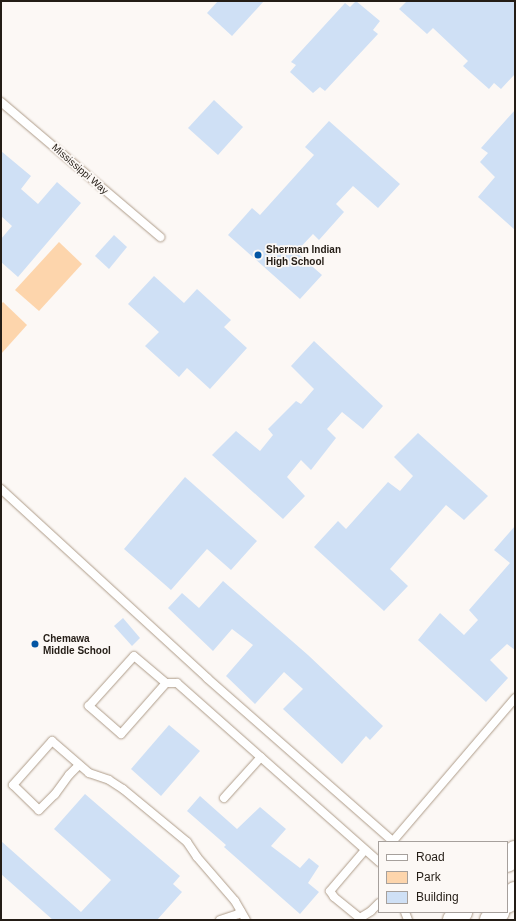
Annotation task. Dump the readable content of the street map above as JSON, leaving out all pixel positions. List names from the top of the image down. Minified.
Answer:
{"streets":{"lane":["Mississippi Way"]},"places":["Sherman Indian High School","Chemawa Middle School"],"legend":["Road","Park","Building"]}
